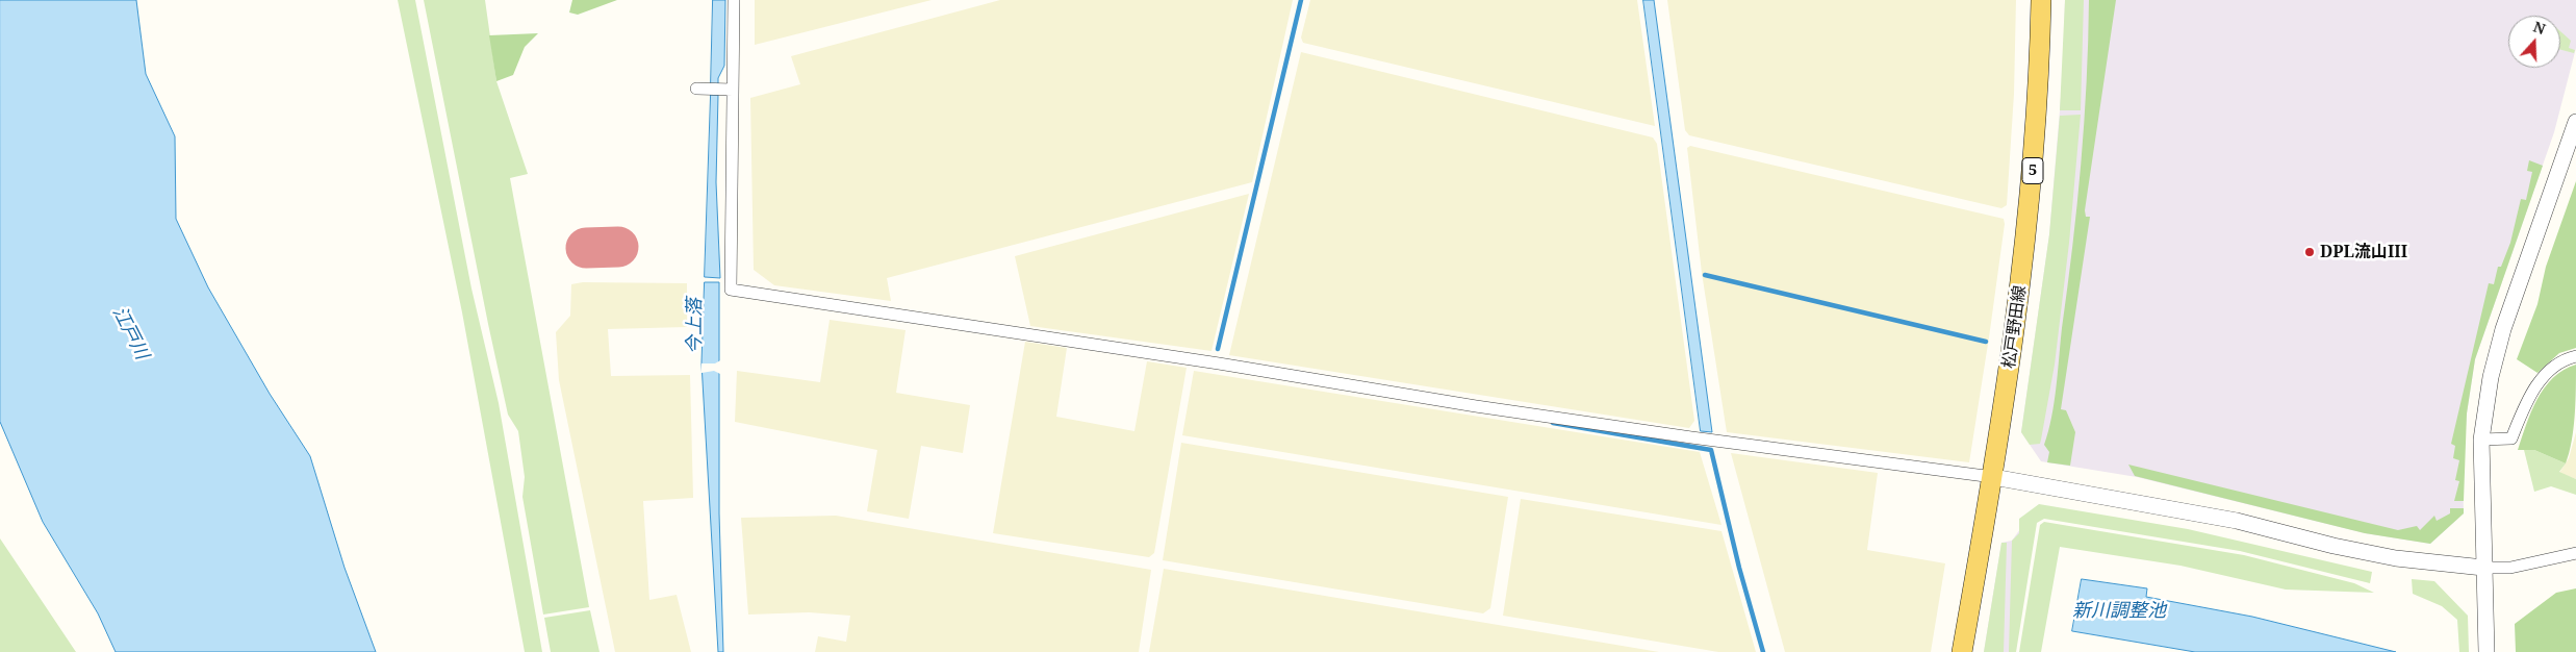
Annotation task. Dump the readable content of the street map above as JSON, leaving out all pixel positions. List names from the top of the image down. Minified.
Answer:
{"streets":{"main road":["5","松戸野田線"]},"water":["今上落","江戸川","新川調整池"],"places":["DPL流山III"],"north":"top"}
